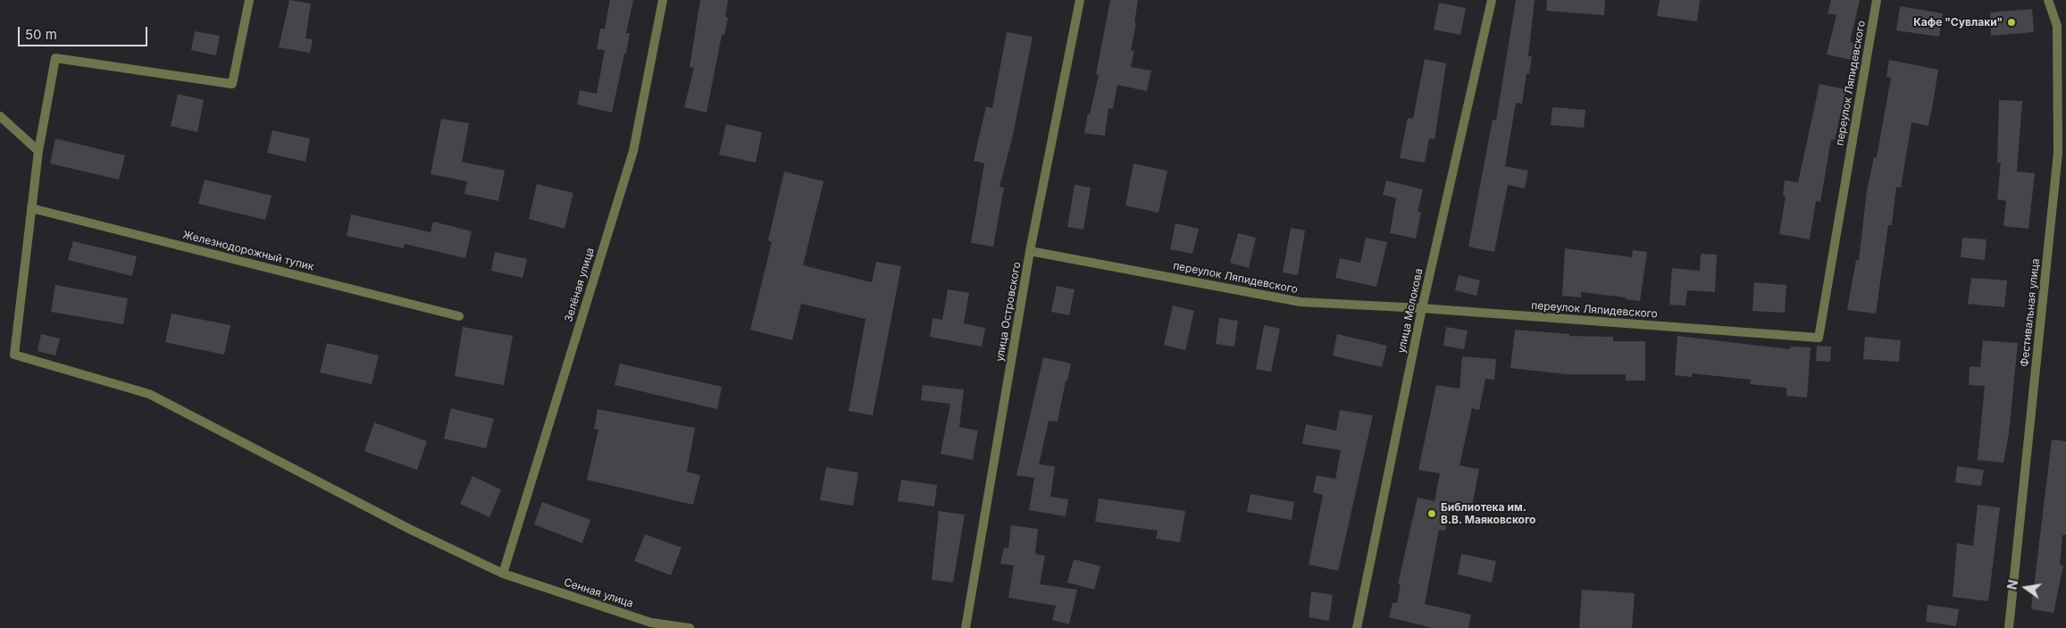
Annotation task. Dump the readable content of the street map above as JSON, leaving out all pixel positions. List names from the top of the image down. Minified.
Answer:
{"streets":{"street":["переулок Ляпидевского","Железнодорожный тупик","Зелёная улица","улица Молокова","улица Островского","Фестивальная улица","Сенная улица"]},"crossings":[["переулок Ляпидевского","улица Молокова"],["переулок Ляпидевского","улица Островского"],["Железнодорожный тупик","Сенная улица"],["Зелёная улица","Сенная улица"]],"places":["Кафе \"Сувлаки\"","Библиотека им. В.В. Маяковского"],"scale_bar":"50 m","north":"left"}
